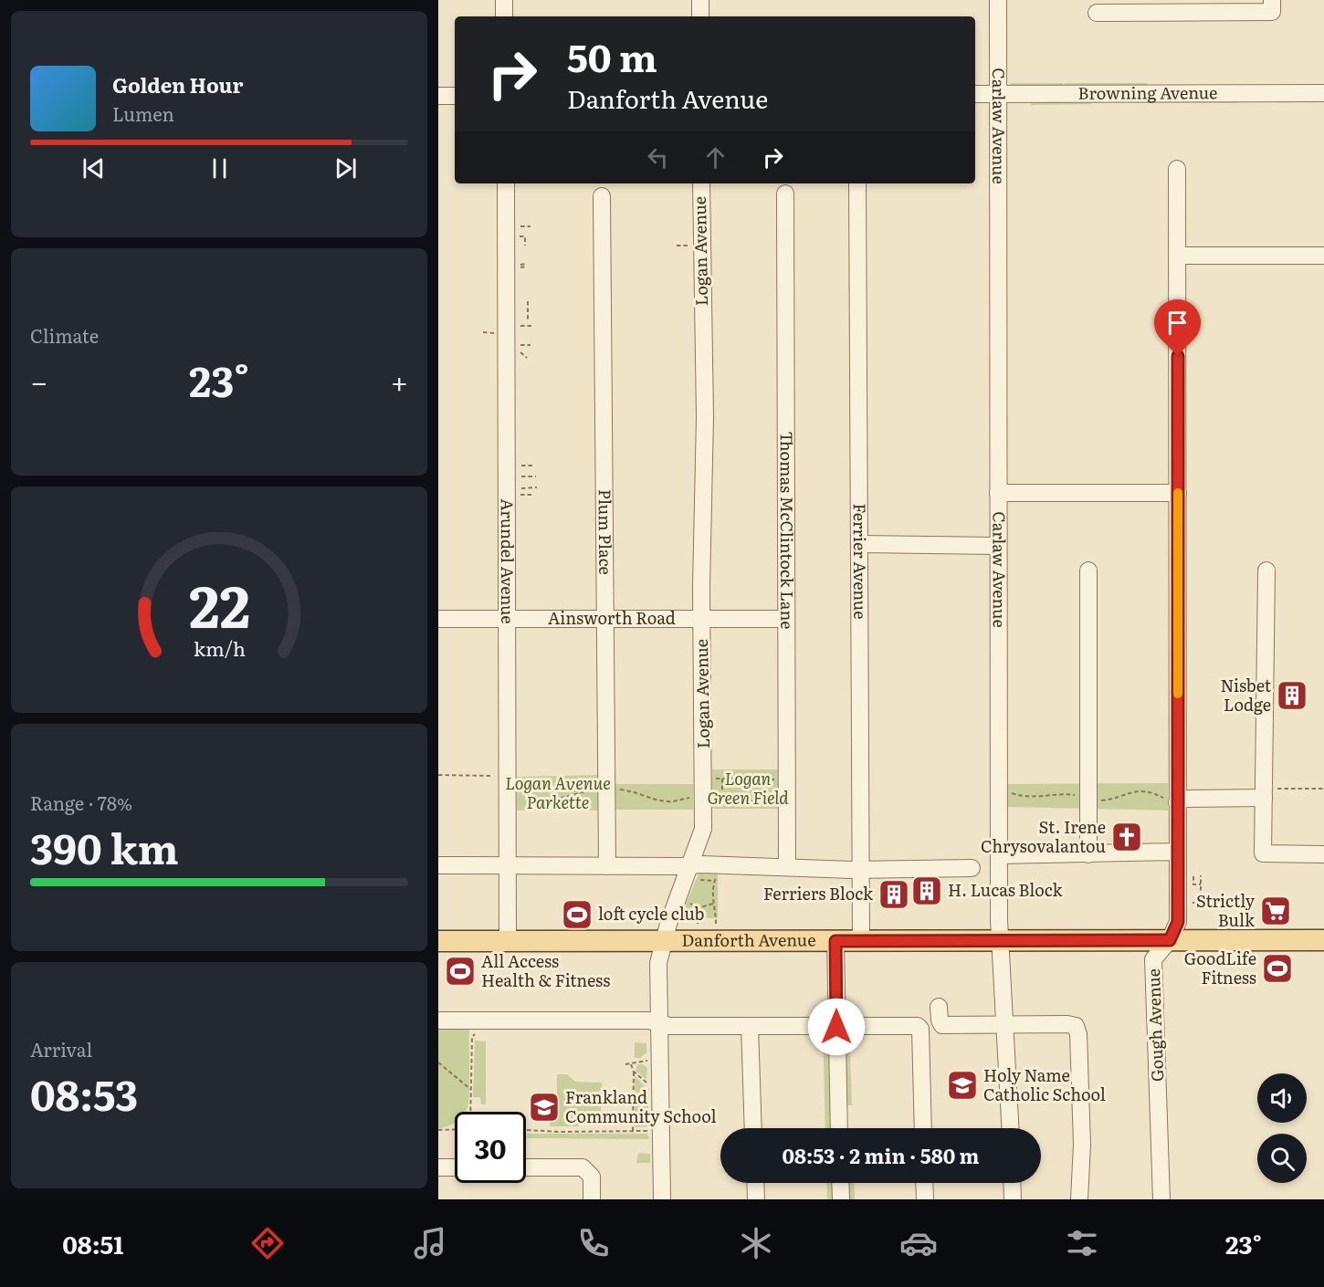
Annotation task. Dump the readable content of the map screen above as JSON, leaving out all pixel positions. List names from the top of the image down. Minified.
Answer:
{"streets":{"main road":["Danforth Avenue"],"street":["Browning Avenue","Carlaw Avenue","Logan Avenue","Thomas McClintock Lane","Plum Place","Arundel Avenue","Ferrier Avenue","Ainsworth Road","Gough Avenue"]},"crossings":[["Browning Avenue","Carlaw Avenue"],["Carlaw Avenue","Danforth Avenue"],["Logan Avenue","Ainsworth Road"],["Logan Avenue","Danforth Avenue"],["Thomas McClintock Lane","Ainsworth Road"],["Plum Place","Ainsworth Road"],["Arundel Avenue","Ainsworth Road"],["Arundel Avenue","Danforth Avenue"],["Ferrier Avenue","Danforth Avenue"],["Danforth Avenue","Gough Avenue"]],"parks":["Logan Green Field","Logan Avenue Parkette"],"places":{"building":["Nisbet Lodge","H. Lucas Block","Ferriers Block"],"church":["St. Irene Chrysovalantou"],"supermarket":["Strictly Bulk"],"sports":["loft cycle club","GoodLife Fitness","All Access Health & Fitness"],"school or university":["Holy Name Catholic School","Frankland Community School"]},"page":{"turn":["50 m","Danforth Avenue"],"song":["Golden Hour","Lumen"],"tile":["Climate",["Range · 78%","390 km"],["Arrival","08:53"]],"heat":["−","23°","+"],"limit":"30","trip":"08:53 · 2 min · 580 m","tabs":["08:51","23°"],"gauge":["22","km/h"]}}
